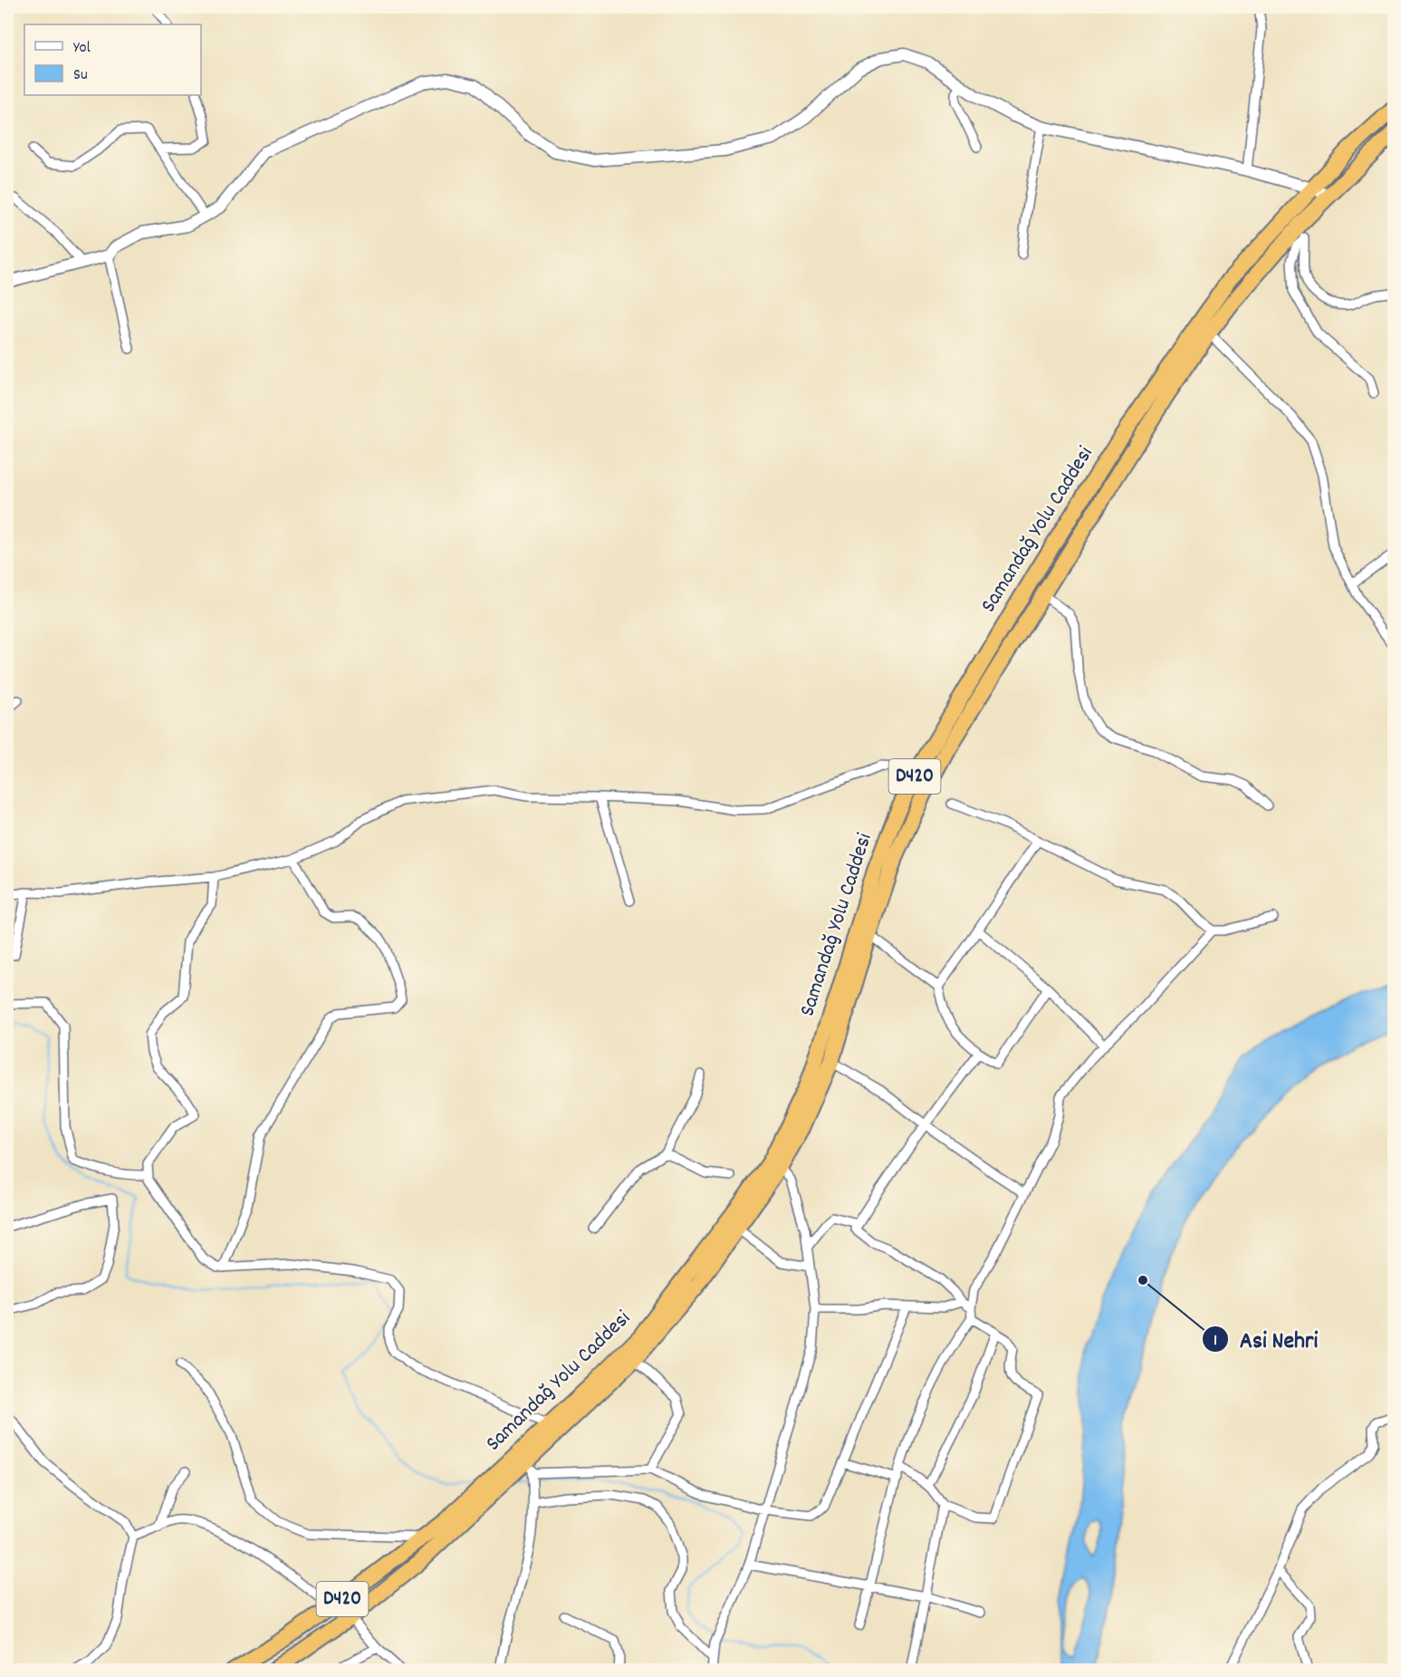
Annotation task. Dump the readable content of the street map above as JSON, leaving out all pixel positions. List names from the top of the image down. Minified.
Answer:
{"streets":{"highway":["Samandağ Yolu Caddesi","D420"]},"places":["Asi Nehri"],"legend":["Yol","Su"]}
